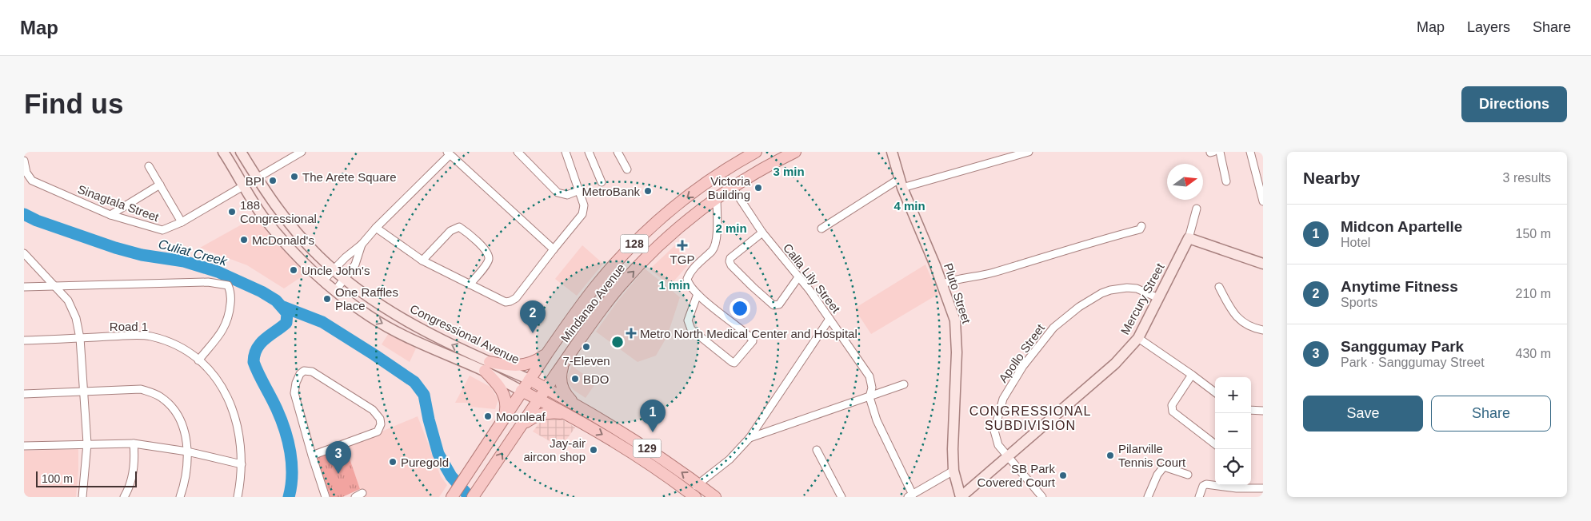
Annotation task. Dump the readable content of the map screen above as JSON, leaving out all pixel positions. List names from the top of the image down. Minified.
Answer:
{"streets":{"main road":["128","Mindanao Avenue","Congressional Avenue","129"],"street":["Sinagtala Street","Calla Lily Street","Pluto Street","Mercury Street","Road 1","Apollo Street"]},"crossings":[["Sinagtala Street","Congressional Avenue"],["Calla Lily Street","Mindanao Avenue"],["Pluto Street","Mercury Street"],["Mercury Street","Apollo Street"],["Mindanao Avenue","Congressional Avenue"]],"districts":["CONGRESSIONAL SUBDIVISION"],"water":["Culiat Creek"],"places":{"other":["The Arete Square","BPI","Victoria Building","MetroBank","188 Congressional","McDonald's","Uncle John's","One Raffles Place","7-Eleven","BDO","Moonleaf","Jay-air aircon shop","Pilarville Tennis Court","Puregold","SB Park Covered Court"],"health":["TGP","Metro North Medical Center and Hospital"]},"scale_bar":"100 m","north":"right","page":{"header":"Map","nav":["Map","Layers","Share"],"buttons":["Directions",["Save","Share"]],"title":"Find us","heading":["Nearby","3 results"],"list":[{"mark":"1","name":"Midcon Apartelle","note":"Hotel","value":"150 m"},{"mark":"2","name":"Anytime Fitness","note":"Sports","value":"210 m"},{"mark":"3","name":"Sanggumay Park","note":"Park · Sanggumay Street","value":"430 m"}],"pins":["2","1","3"],"map_buttons":["+","−"],"scale":"100 m"},"rings":["3 min","4 min","2 min","1 min"]}
